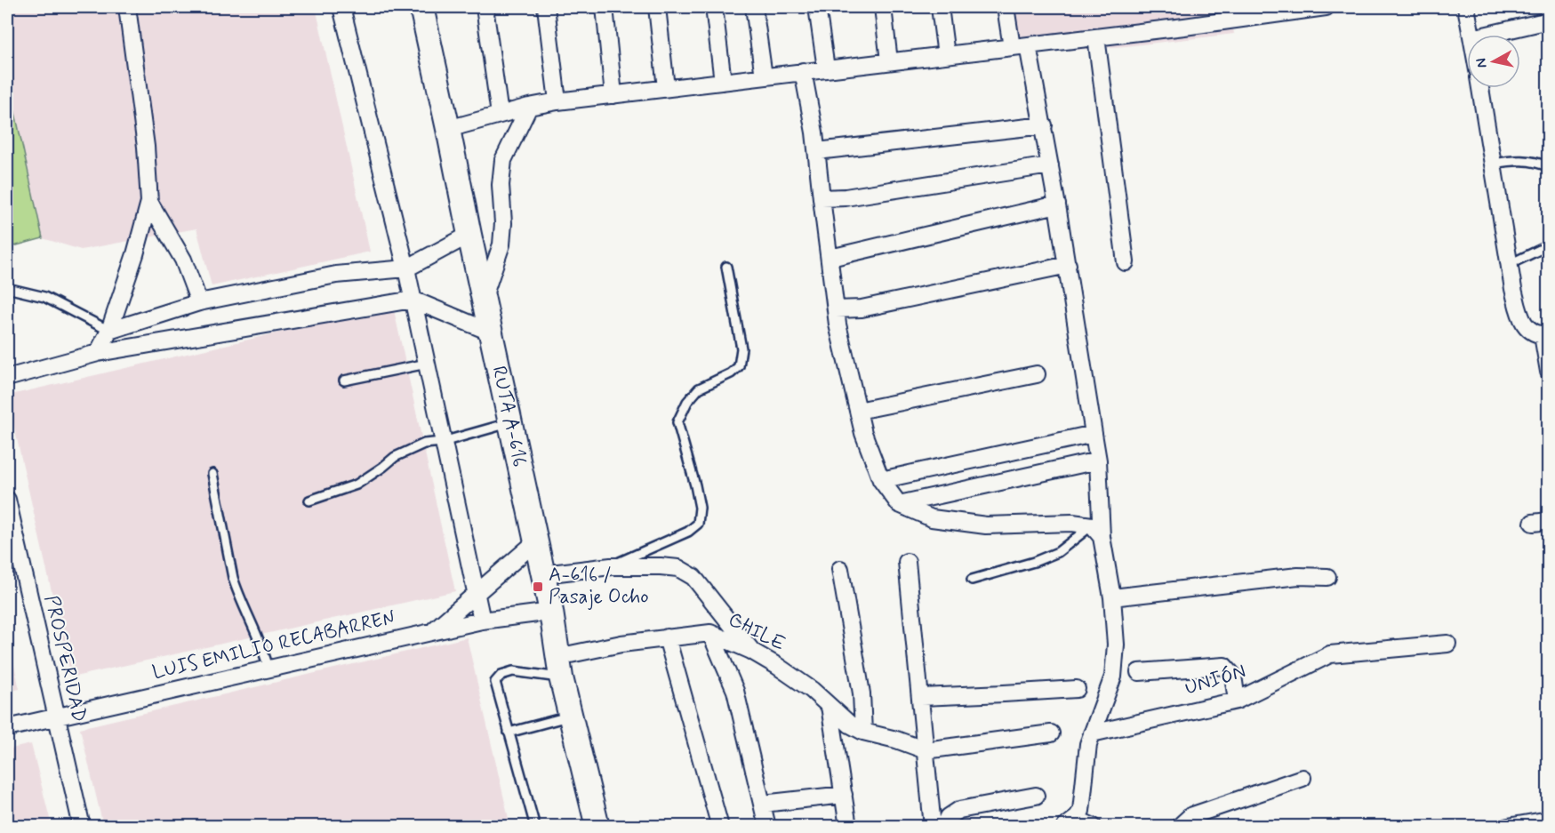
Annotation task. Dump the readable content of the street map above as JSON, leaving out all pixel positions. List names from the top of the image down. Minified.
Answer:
{"streets":{"main road":["RUTA A-616"],"street":["CHILE","LUIS EMILIO RECABARREN","PROSPERIDAD","UNIÓN"]},"crossings":[["RUTA A-616","CHILE"],["RUTA A-616","LUIS EMILIO RECABARREN"],["LUIS EMILIO RECABARREN","PROSPERIDAD"]],"places":{"transit":["A-616 / Pasaje Ocho"]},"north":"left"}
